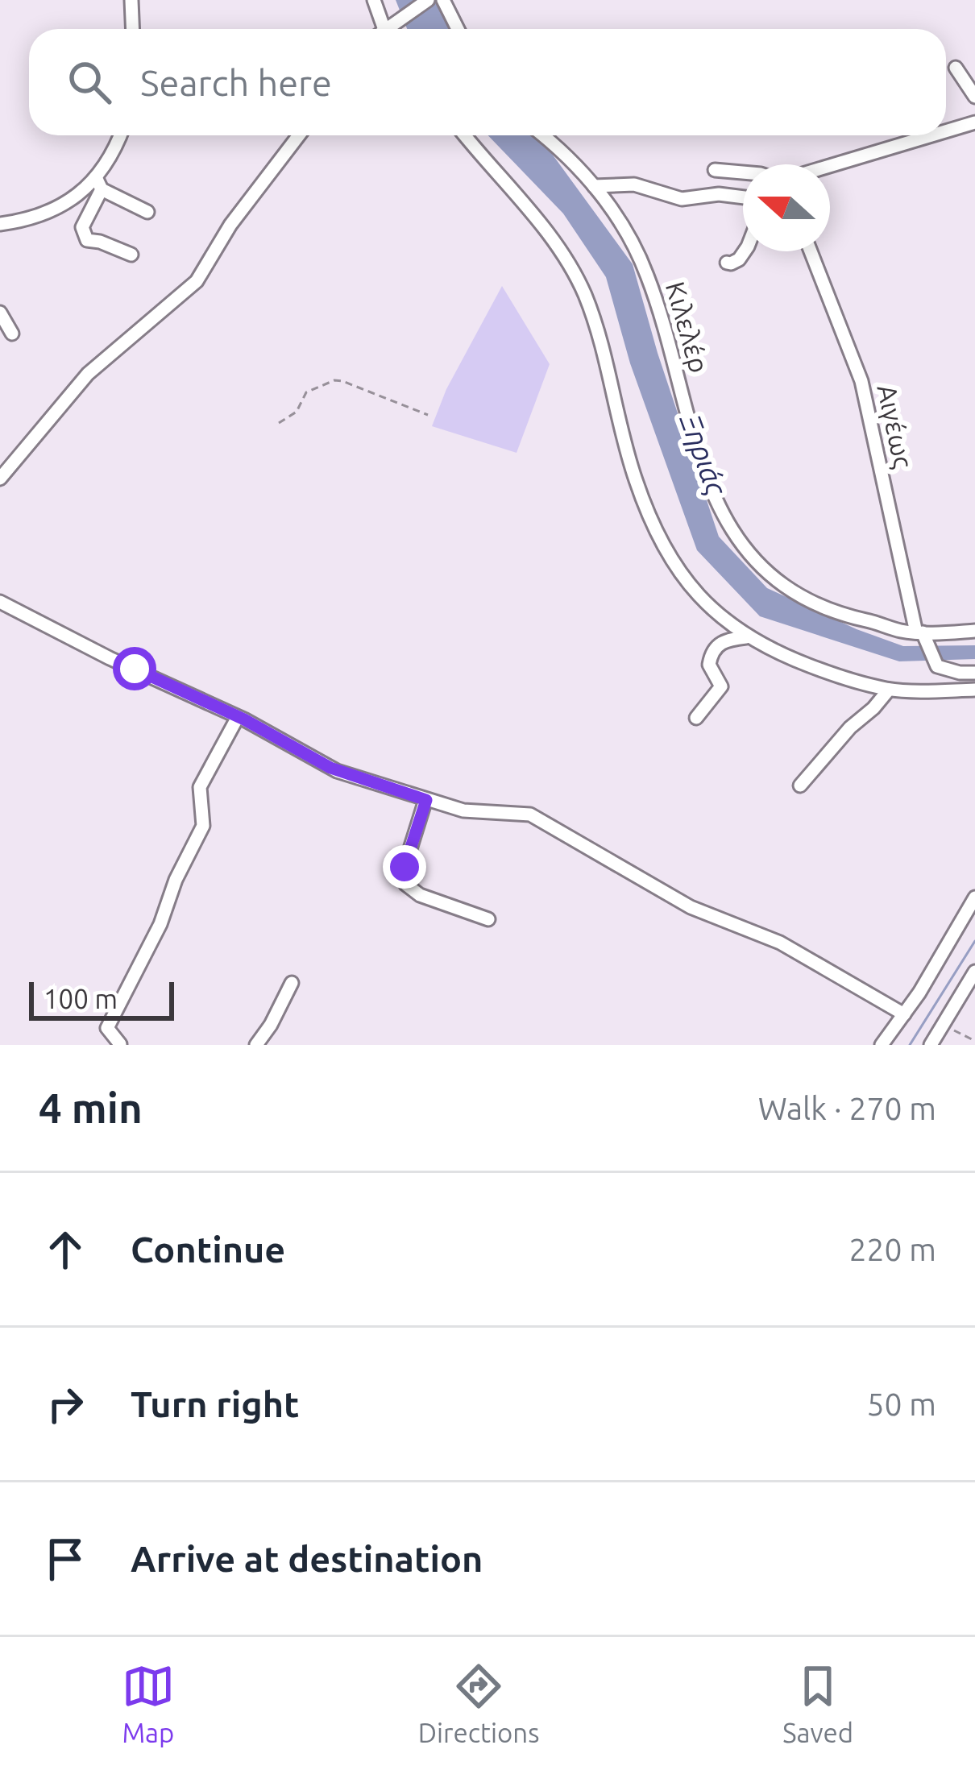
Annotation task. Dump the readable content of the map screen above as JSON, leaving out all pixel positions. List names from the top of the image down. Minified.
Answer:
{"streets":{"street":["Κιλελέρ","Αιγέως"]},"crossings":[["Κιλελέρ","Αιγέως"]],"water":["Ξηριάς"],"scale_bar":"100 m","north":"left","page":{"search":"Search here","scale":"100 m","heading":["4 min","Walk · 270 m"],"list":[["Continue","220 m"],["Turn right","50 m"],"Arrive at destination"],"nav":["Map","Directions","Saved"]}}
